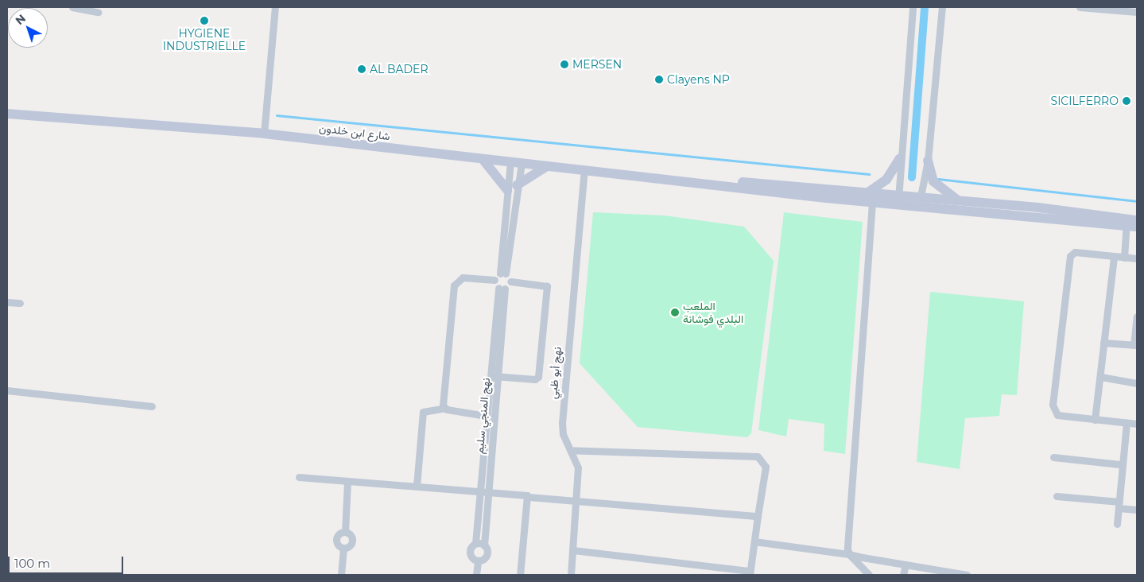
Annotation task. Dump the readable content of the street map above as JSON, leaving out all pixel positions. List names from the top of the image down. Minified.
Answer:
{"streets":{"street":["شارع ابن خلدون","نهج أبو ظبي","نهج المنجي سليم"]},"crossings":[["شارع ابن خلدون","نهج أبو ظبي"]],"places":["HYGIENE INDUSTRIELLE","MERSEN","AL BADER","Clayens NP","SICILFERRO","الملعب البلدي فوشانة"],"scale_bar":"100 m","north":"top left"}
